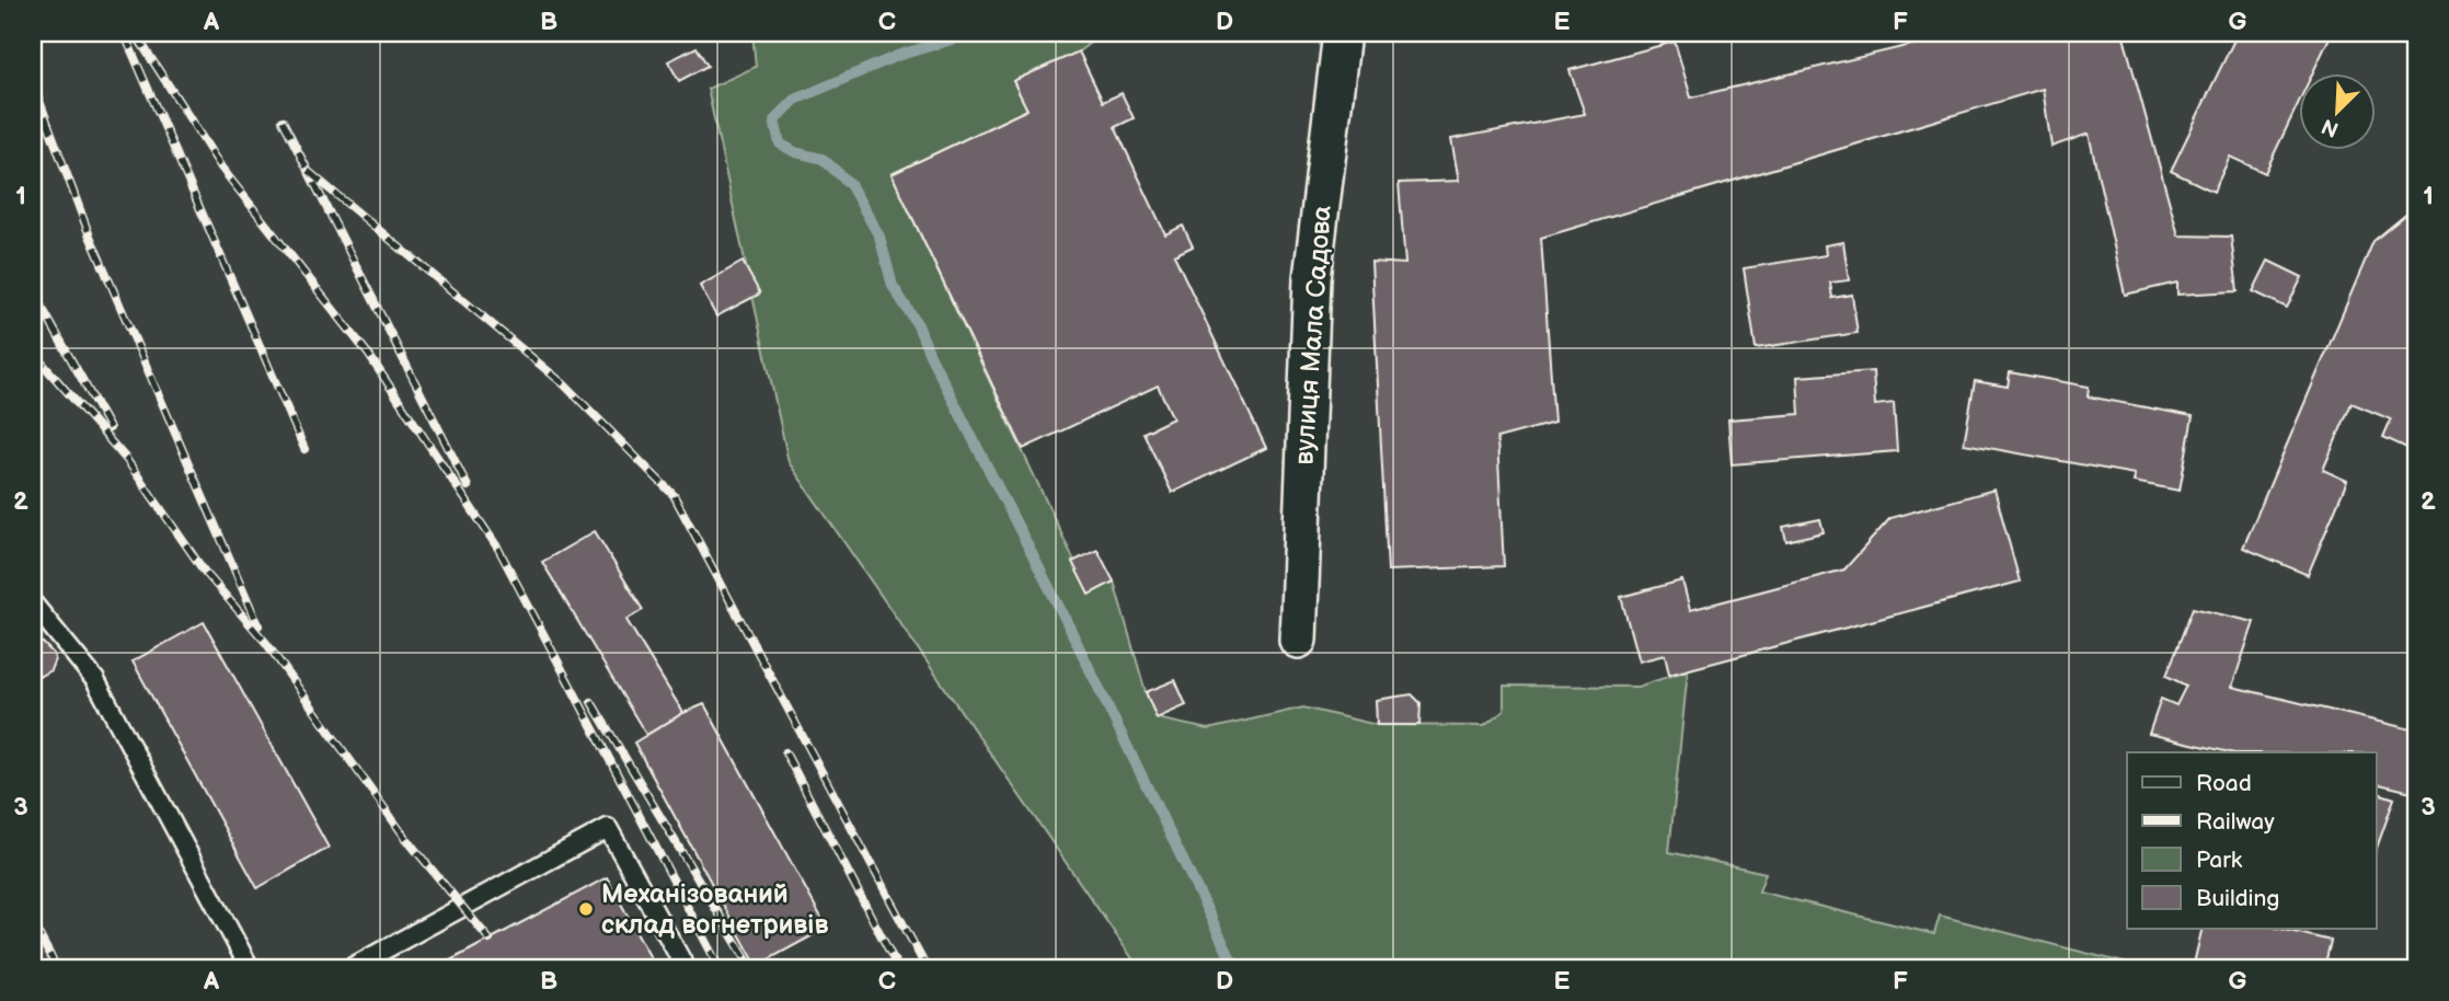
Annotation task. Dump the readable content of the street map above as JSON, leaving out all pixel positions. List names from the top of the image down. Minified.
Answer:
{"streets":{"street":["вулиця Мала Садова"]},"places":["Механізований склад вогнетривів"],"legend":["Road","Railway","Park","Building"],"north":"bottom left","grid":{"columns":["A","B","C","D","E","F","G"],"rows":["1","2","3"]}}
